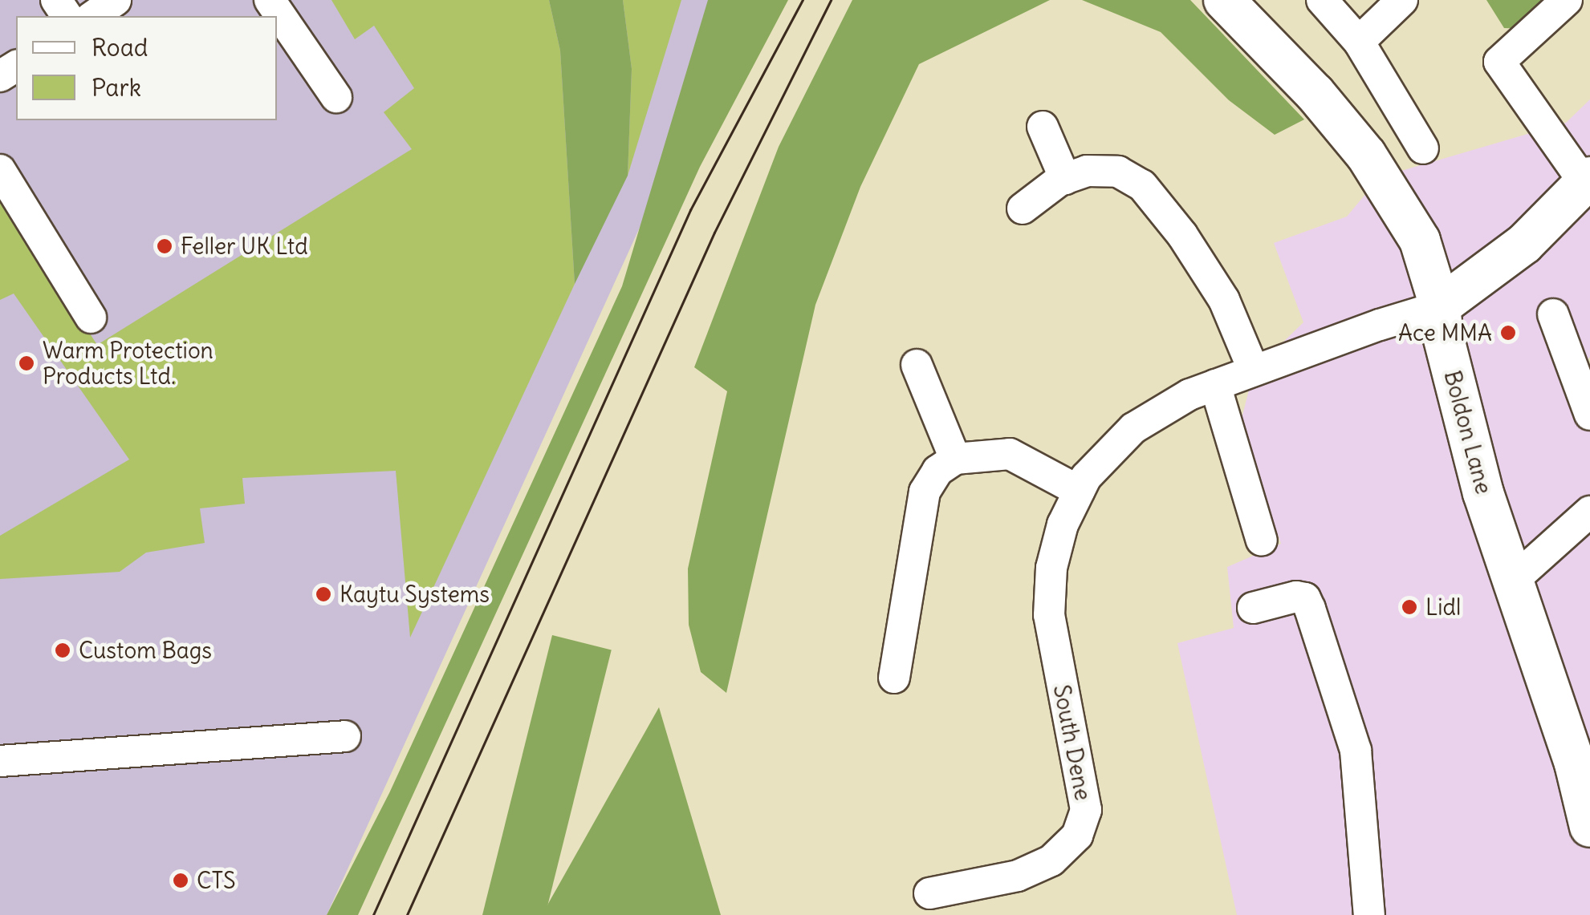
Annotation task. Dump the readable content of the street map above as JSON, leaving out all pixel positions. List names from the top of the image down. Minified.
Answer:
{"streets":{"main road":["Boldon Lane"],"street":["South Dene"]},"crossings":[["Boldon Lane","South Dene"]],"places":["Feller UK Ltd","Ace MMA","Warm Protection Products Ltd.","Kaytu Systems","Lidl","Custom Bags","CTS"],"legend":["Road","Park"]}
